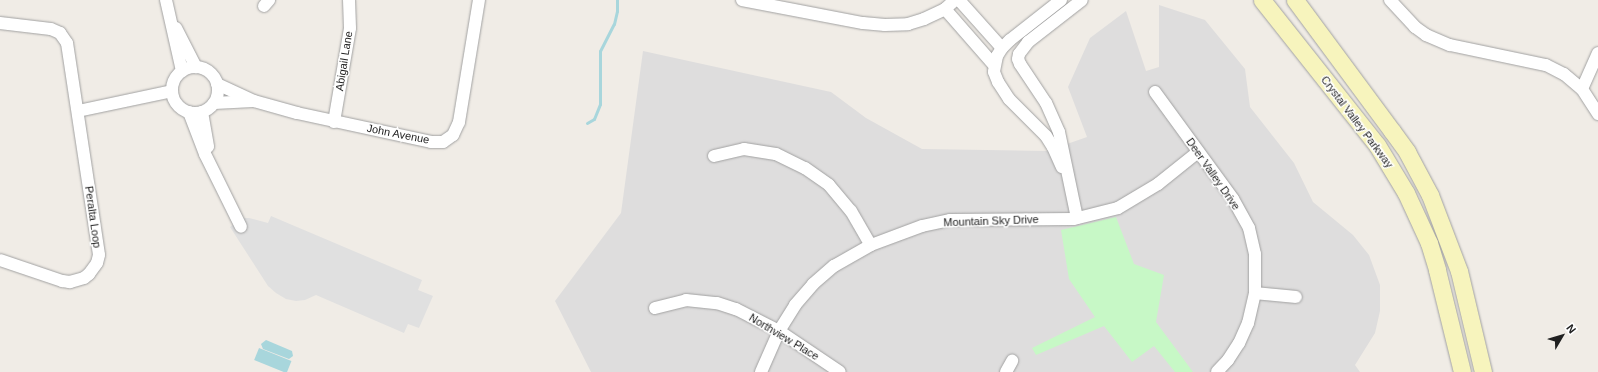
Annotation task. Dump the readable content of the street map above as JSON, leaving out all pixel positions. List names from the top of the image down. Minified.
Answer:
{"streets":{"main road":["Crystal Valley Parkway"],"street":["Abigail Lane","John Avenue","Deer Valley Drive","Peralta Loop","Mountain Sky Drive","Northview Place"]},"crossings":[["Abigail Lane","John Avenue"],["Deer Valley Drive","Mountain Sky Drive"],["Mountain Sky Drive","Northview Place"]],"north":"top right"}
